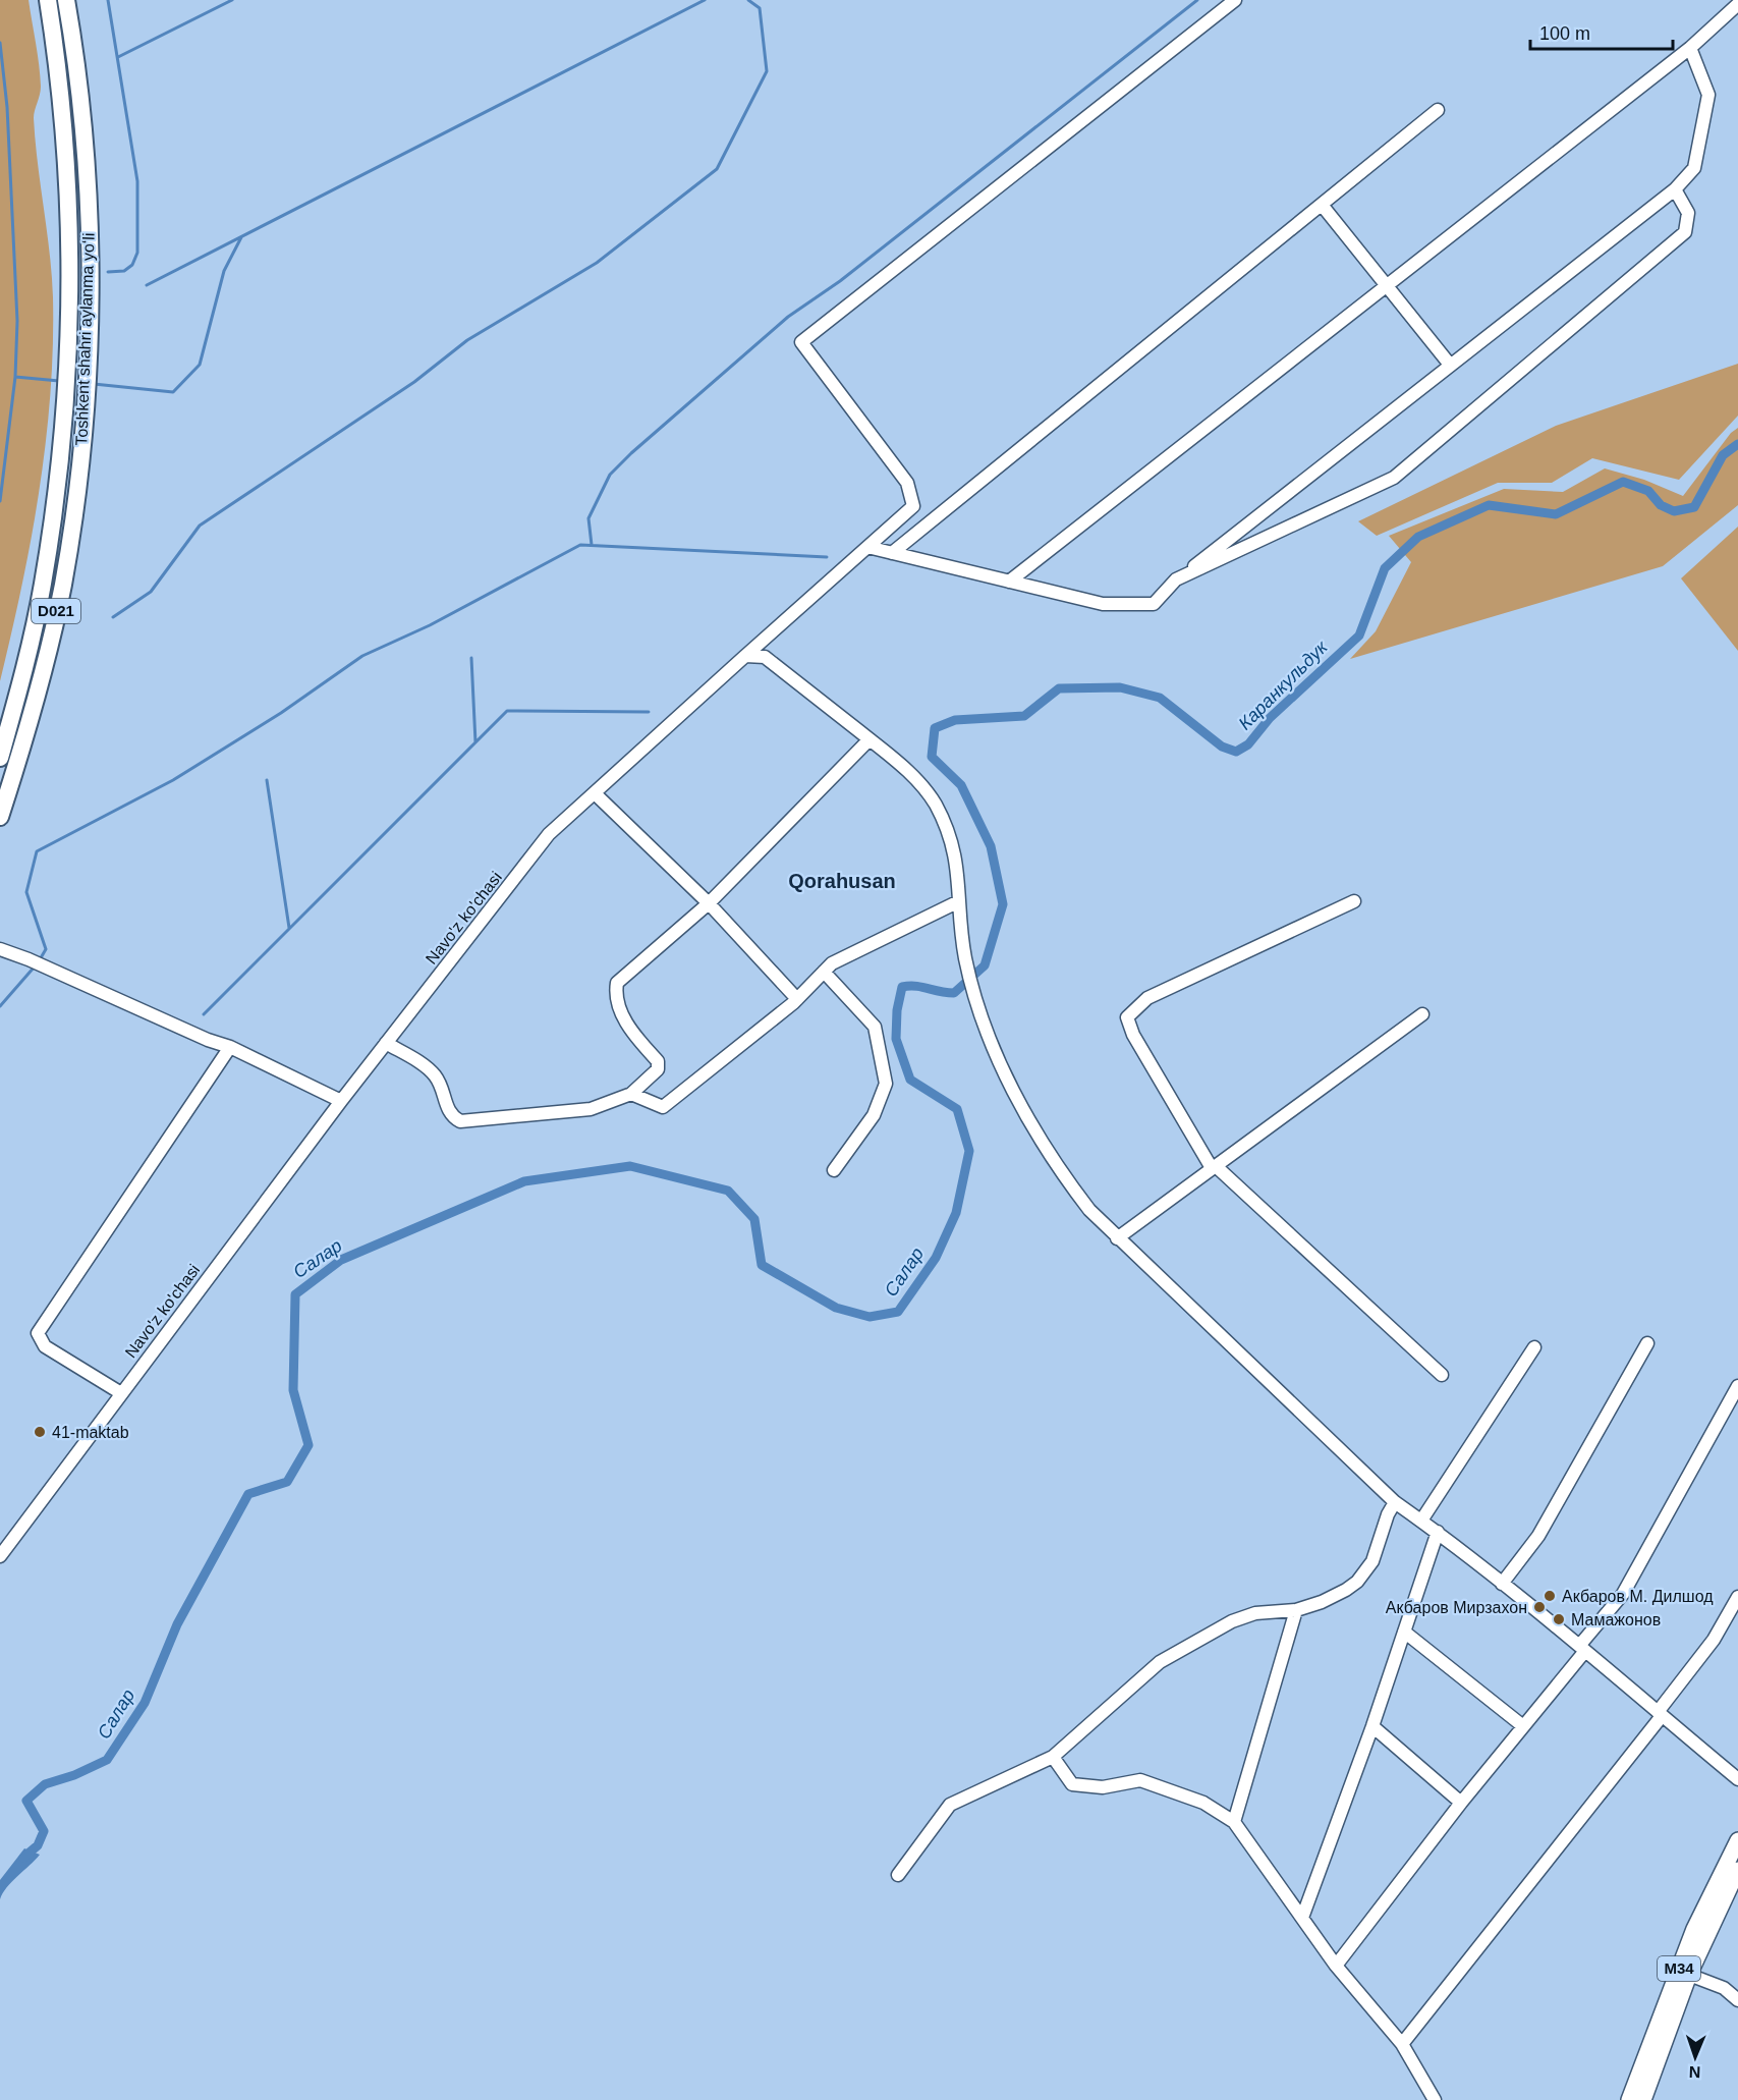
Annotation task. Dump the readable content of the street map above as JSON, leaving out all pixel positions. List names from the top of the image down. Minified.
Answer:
{"streets":{"highway":["Toshkent shahri aylanma yoʻli","D021"],"main road":["M34"],"street":["Navo'z ko'chasi"]},"districts":["Qorahusan"],"water":["Каранкульдук","Салар"],"places":["41-maktab","Акбаров М. Дилшод","Акбаров Мирзахон","Мамажонов"],"scale_bar":"100 m","north":"bottom"}
